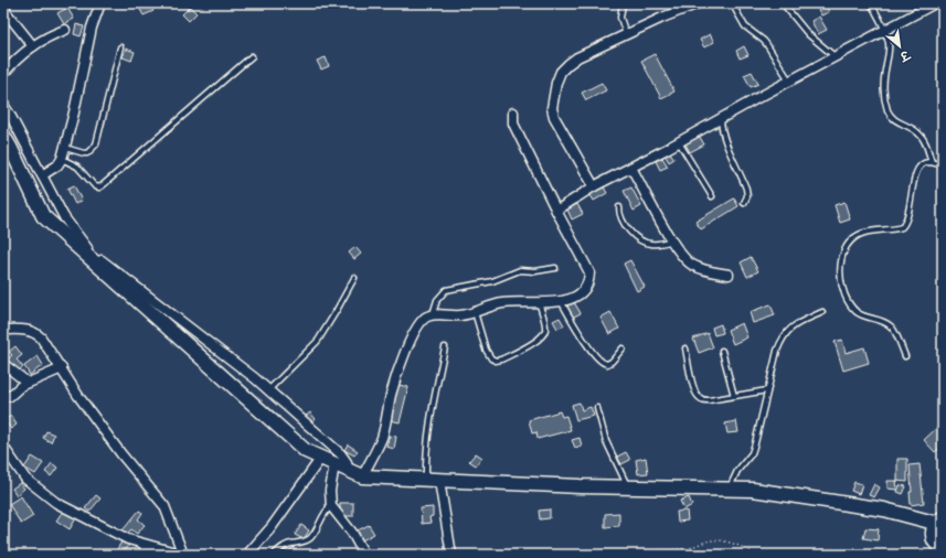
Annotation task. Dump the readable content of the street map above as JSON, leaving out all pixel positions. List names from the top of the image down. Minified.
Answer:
{"north":"bottom right"}
